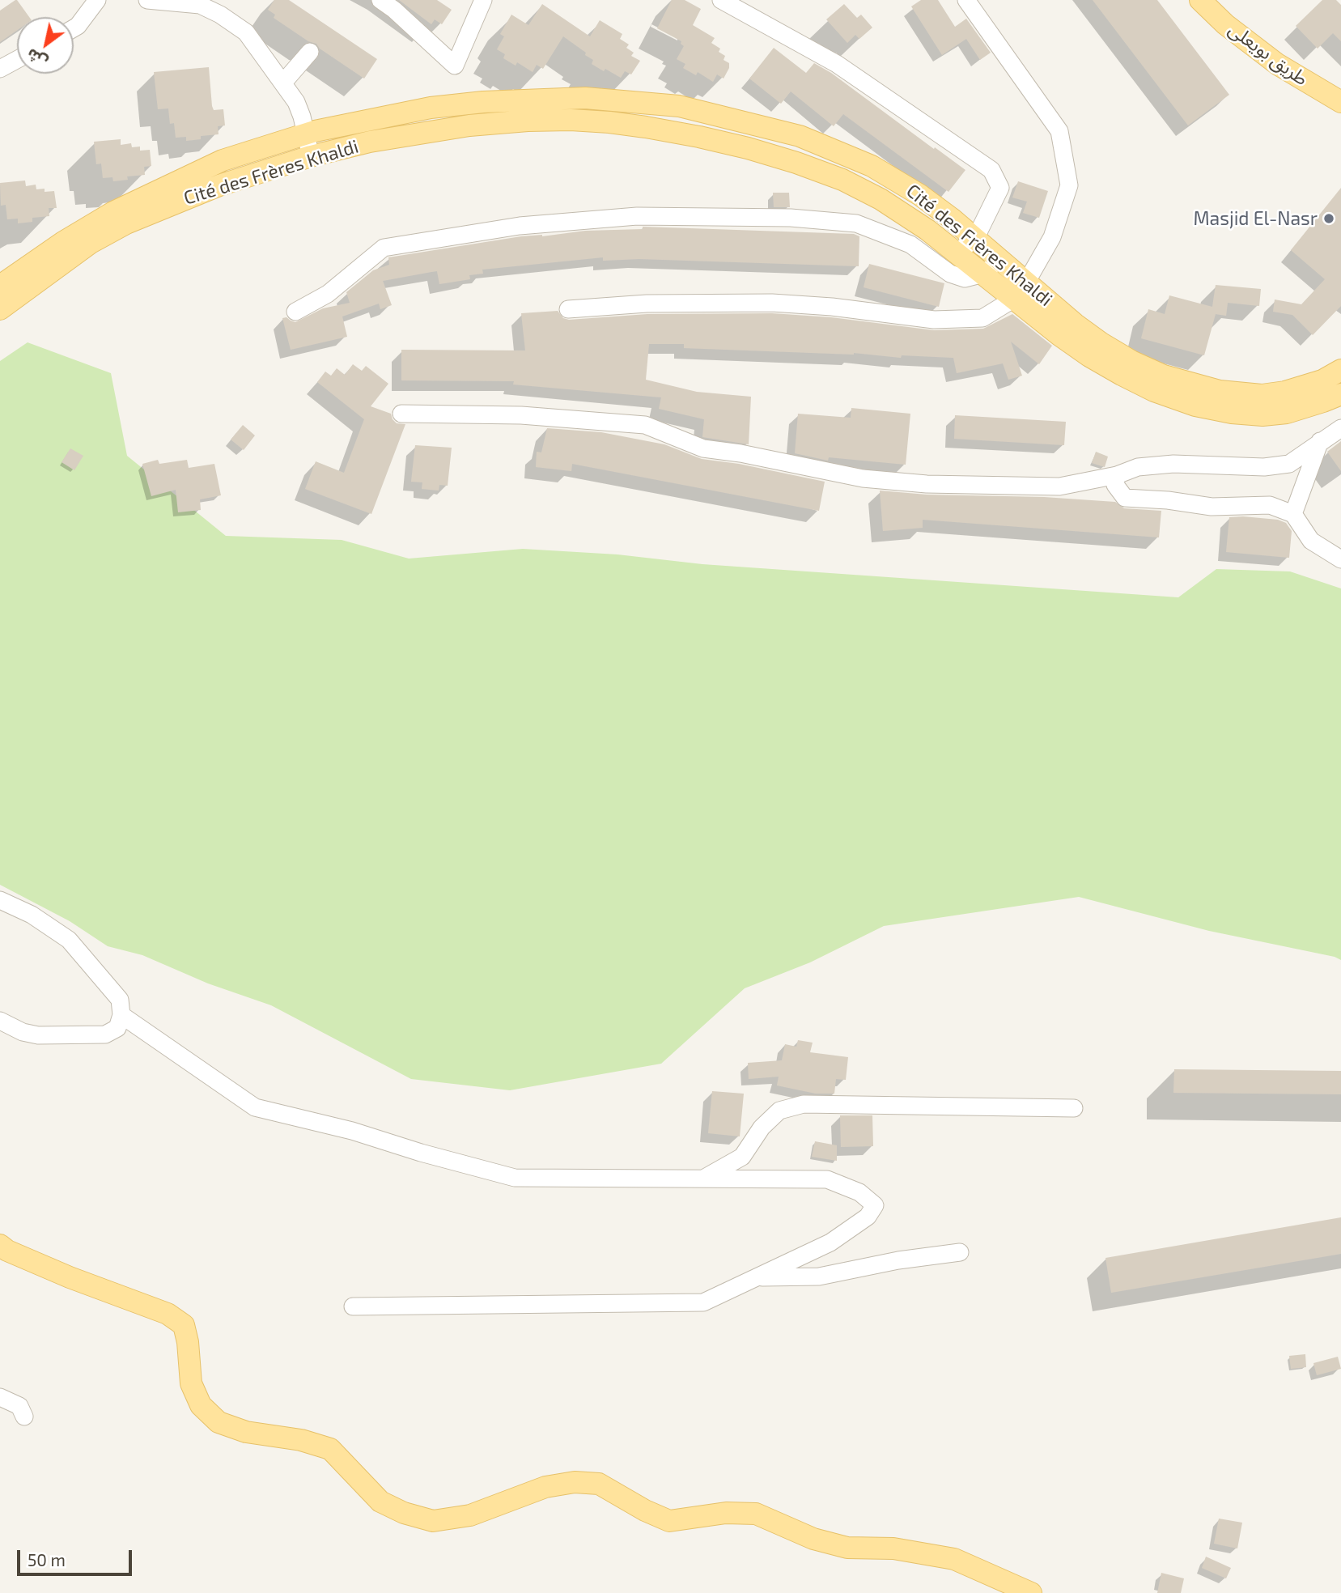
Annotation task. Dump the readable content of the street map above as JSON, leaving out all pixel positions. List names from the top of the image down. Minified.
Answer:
{"streets":{"main road":["طريق بويعلى","Cité des Frères Khaldi"]},"places":["Masjid El-Nasr"],"scale_bar":"50 m","north":"bottom left"}
